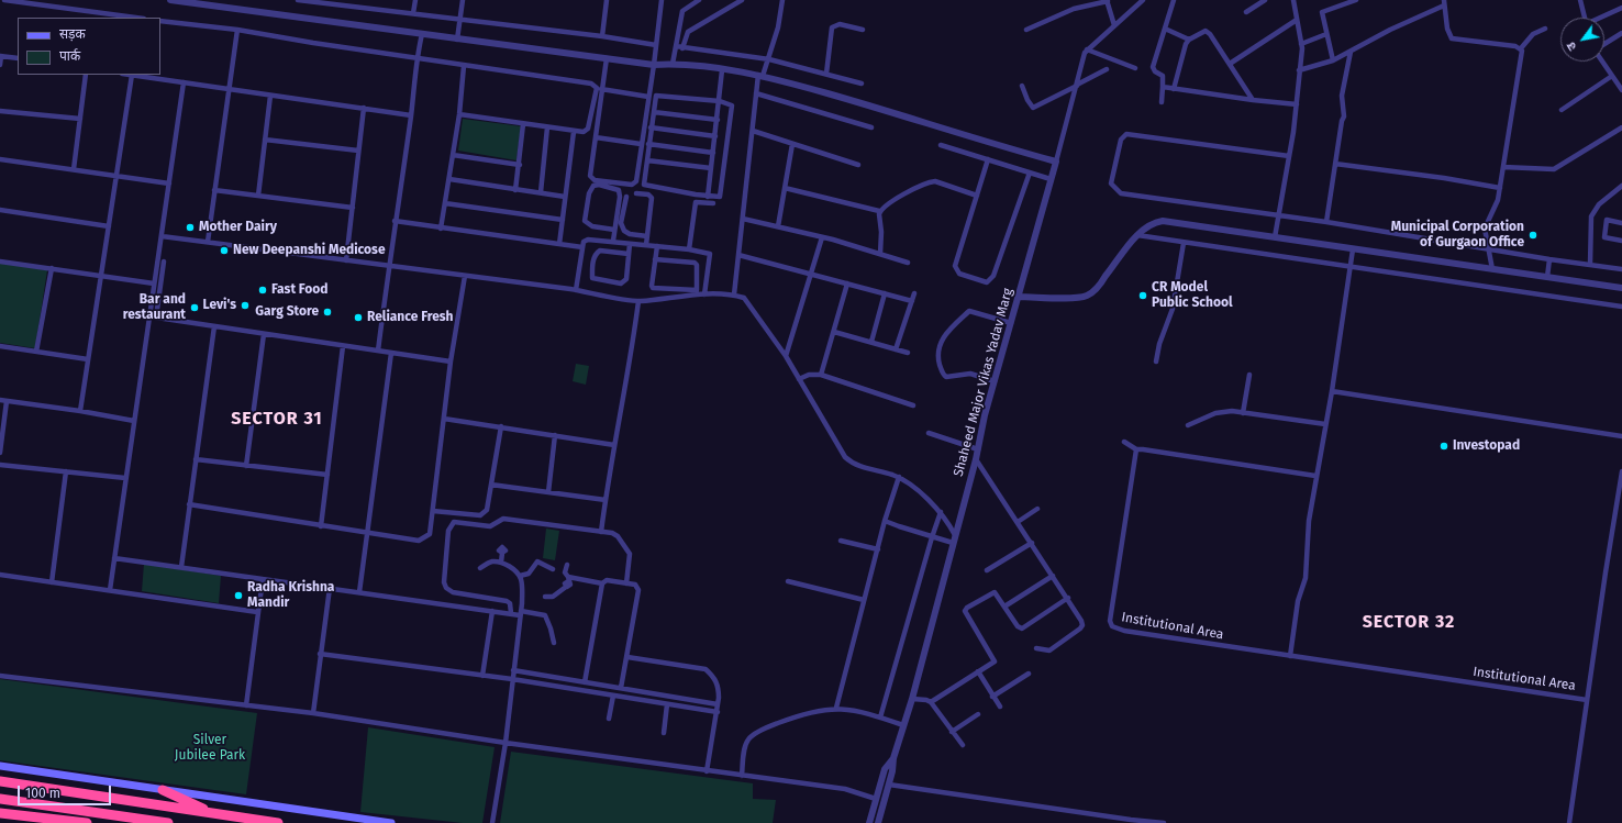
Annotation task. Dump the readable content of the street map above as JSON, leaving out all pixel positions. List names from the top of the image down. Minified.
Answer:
{"streets":{"street":["Shaheed Major Vikas Yadav Marg","Institutional Area"]},"districts":["SECTOR 31","SECTOR 32"],"parks":["Silver Jubilee Park"],"places":["Mother Dairy","Municipal Corporation of Gurgaon Office","New Deepanshi Medicose","Fast Food","CR Model Public School","Levi's","Bar and restaurant","Garg Store","Reliance Fresh","Investopad","Radha Krishna Mandir"],"legend":["सड़क","पार्क"],"scale_bar":"100 m","north":"bottom left"}
